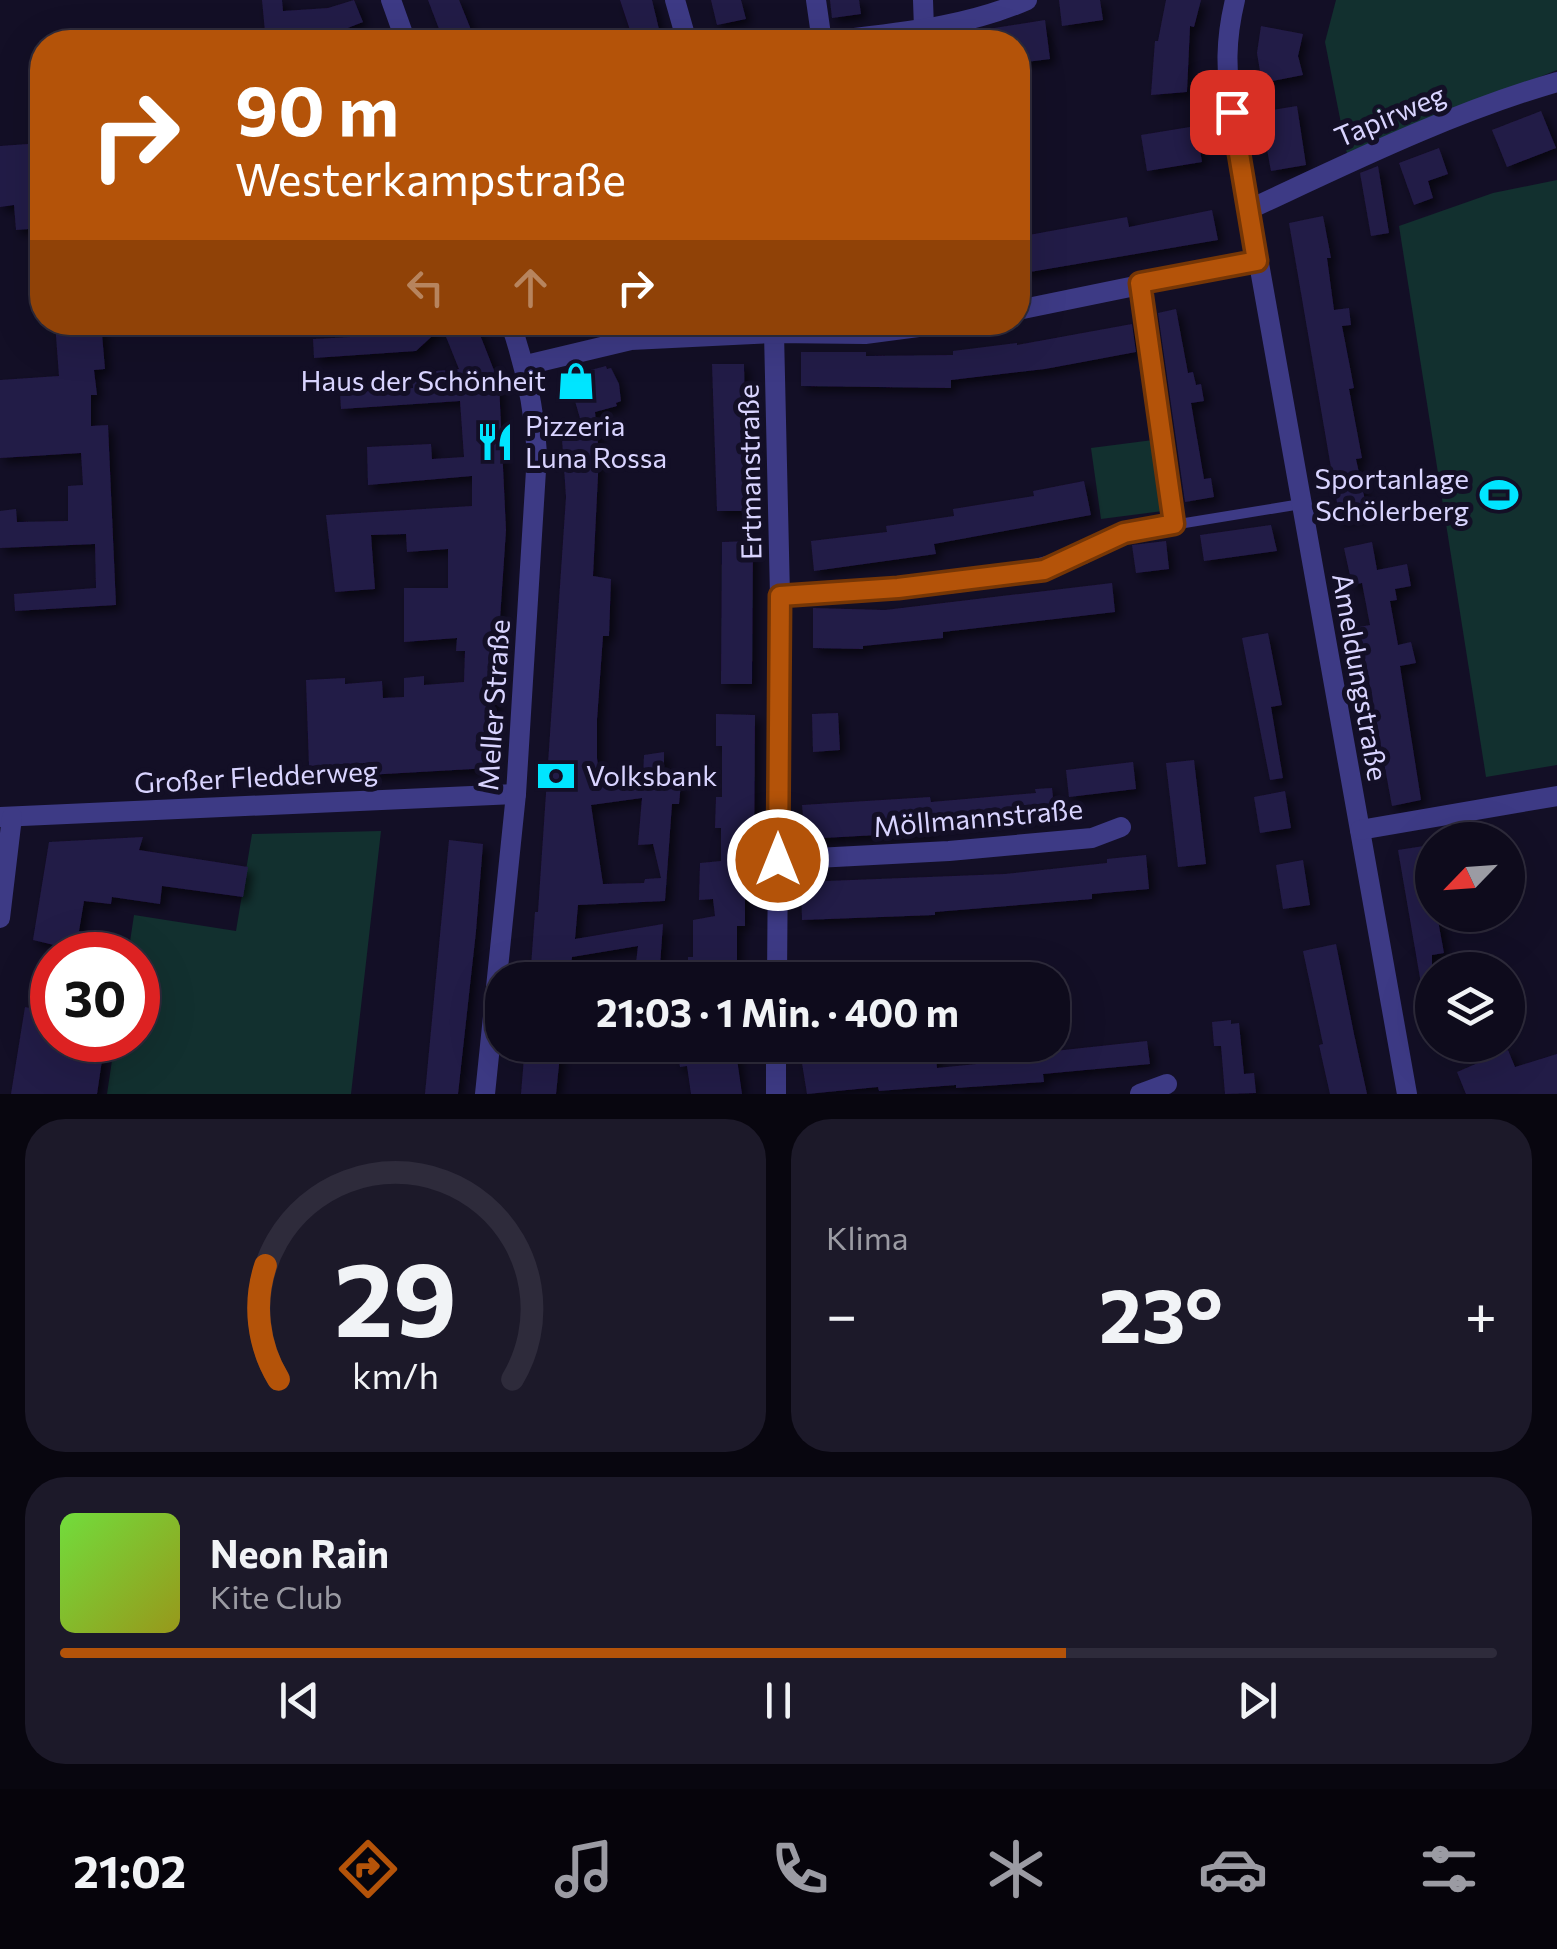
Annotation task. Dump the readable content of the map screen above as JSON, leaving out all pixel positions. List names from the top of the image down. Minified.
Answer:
{"streets":{"street":["Tapirweg","Ertmanstraße","Ameldungstraße","Meller Straße","Großer Fledderweg","Möllmannstraße"]},"crossings":[["Tapirweg","Ameldungstraße"],["Ertmanstraße","Möllmannstraße"],["Meller Straße","Großer Fledderweg"]],"places":{"shop":["Haus der Schönheit"],"restaurant":["Pizzeria Luna Rossa"],"sports":["Sportanlage Schölerberg"],"bank":["Volksbank"]},"north":"bottom left","page":{"turn":["90 m","Westerkampstraße"],"limit":"30","trip":"21:03 · 1 Min. · 400 m","tile":"Klima","heat":["−","23°","+"],"song":["Neon Rain","Kite Club"],"tabs":"21:02","gauge":["29","km/h"]}}
